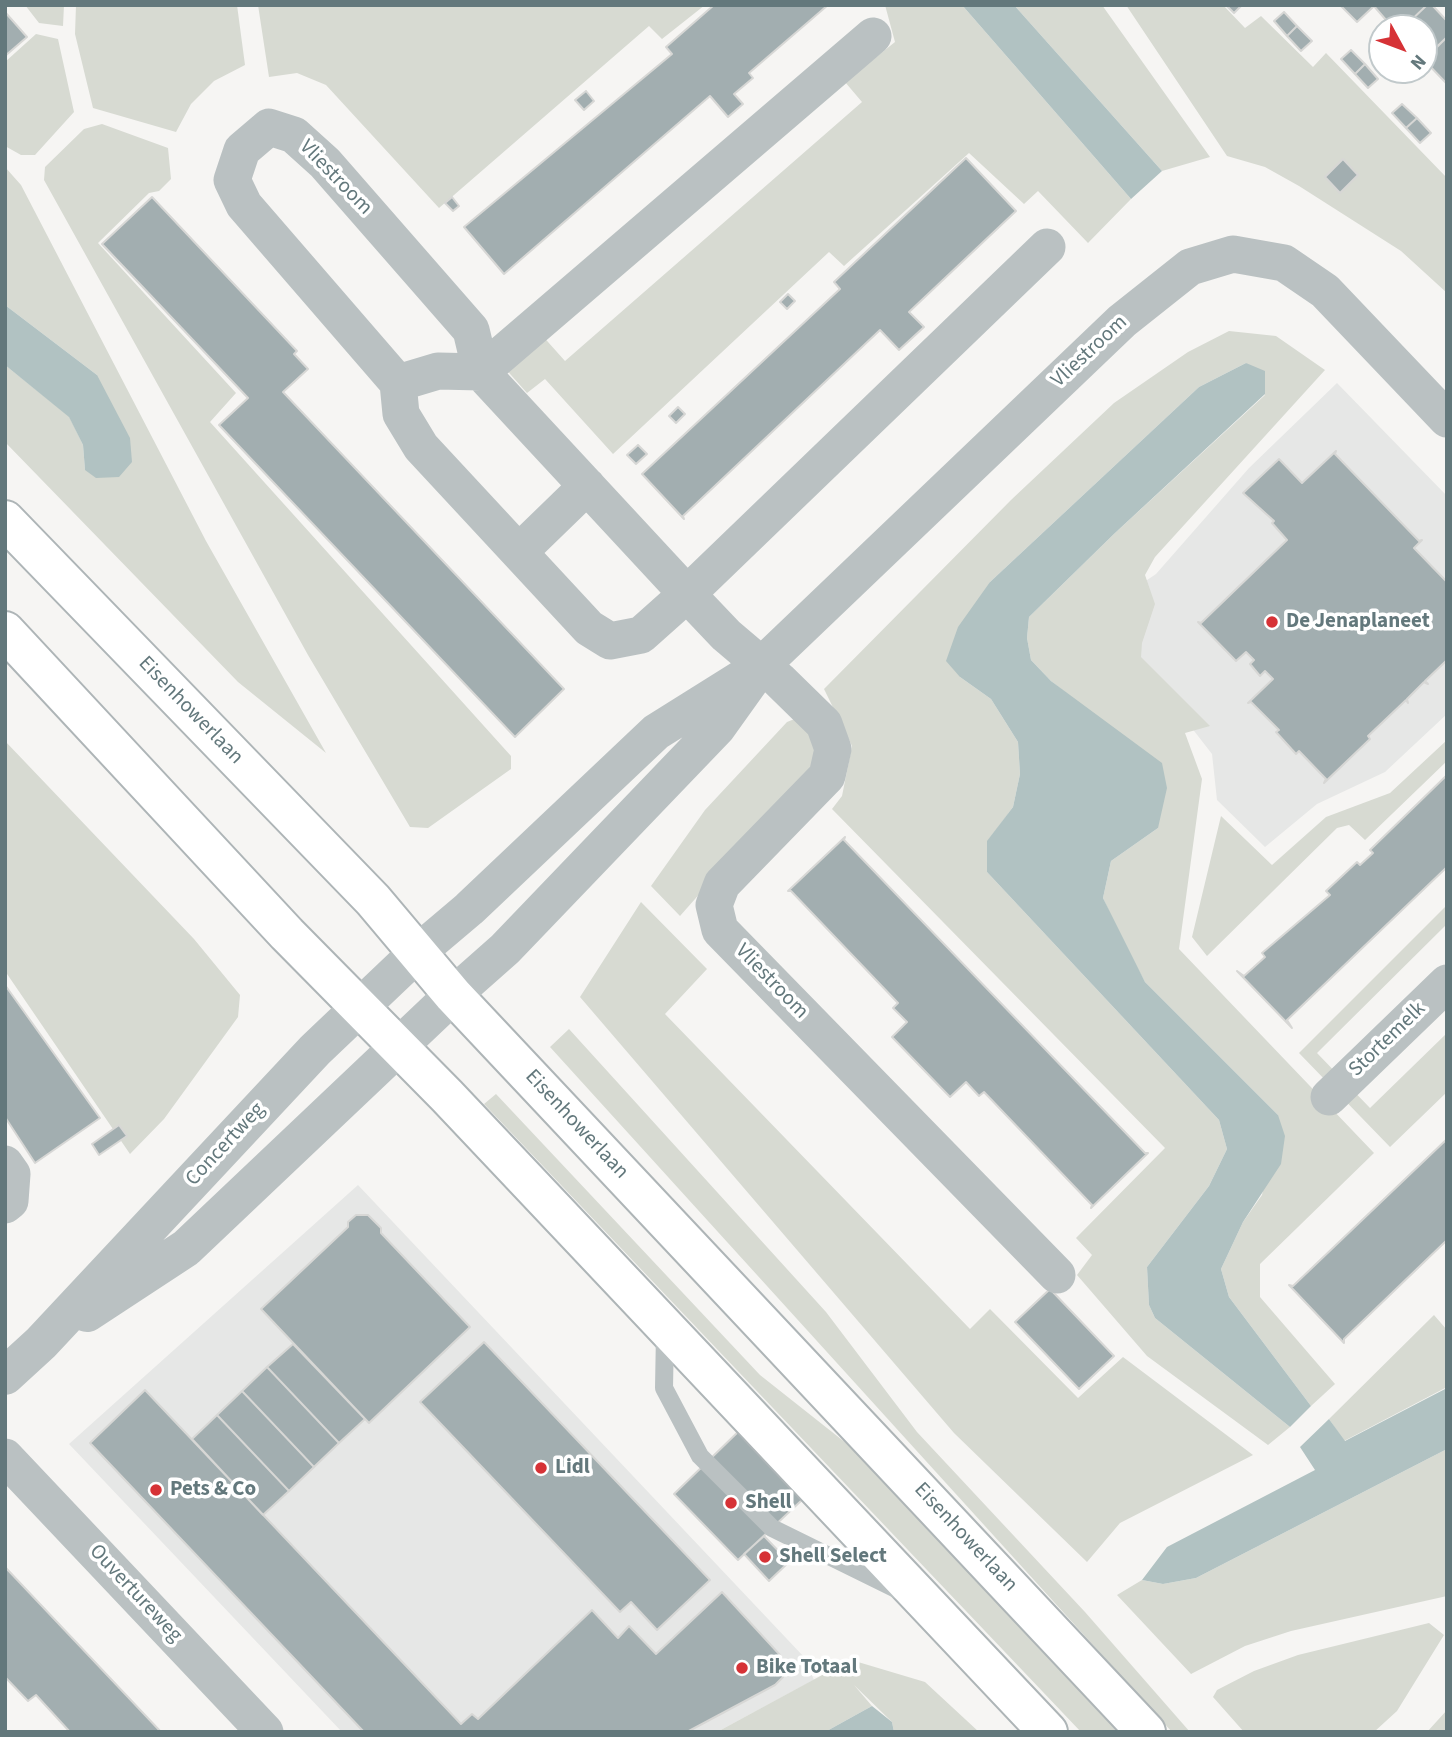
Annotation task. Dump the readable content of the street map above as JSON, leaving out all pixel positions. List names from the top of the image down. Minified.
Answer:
{"streets":{"main road":["Eisenhowerlaan"],"street":["Vliestroom","Stortemelk","Concertweg","Ouvertureweg"]},"crossings":[["Vliestroom","Eisenhowerlaan"],["Vliestroom","Concertweg"],["Eisenhowerlaan","Concertweg"]],"places":["De Jenaplaneet","Lidl","Pets & Co","Shell","Shell Select","Bike Totaal"],"north":"bottom right"}
